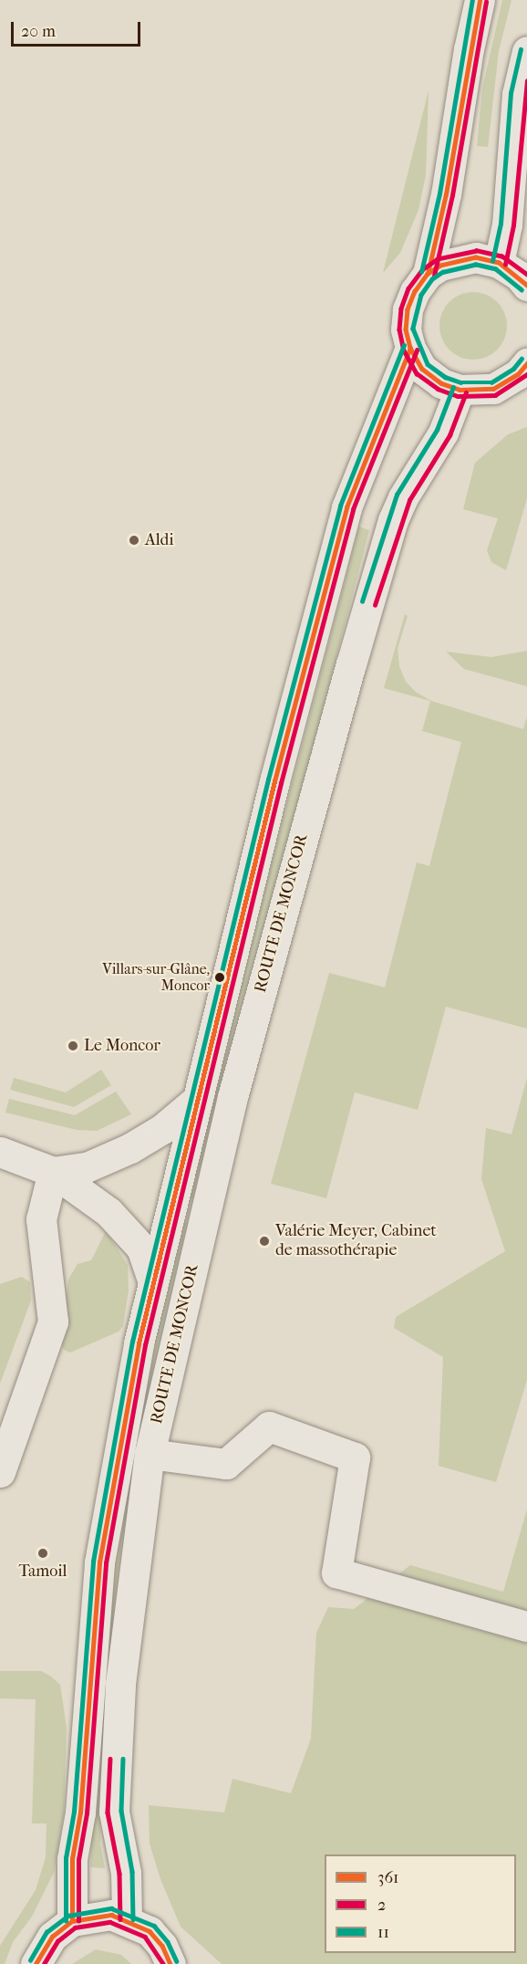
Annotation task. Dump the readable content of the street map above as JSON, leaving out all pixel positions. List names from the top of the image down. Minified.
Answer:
{"streets":{"main road":["ROUTE DE MONCOR"]},"places":["Aldi","Villars-sur-Glâne, Moncor","Le Moncor","Valérie Meyer, Cabinet de massothérapie","Tamoil"],"lines":["transit line 361","transit line 11","transit line 2"],"legend":["361","2","11"],"scale_bar":"20 m"}
